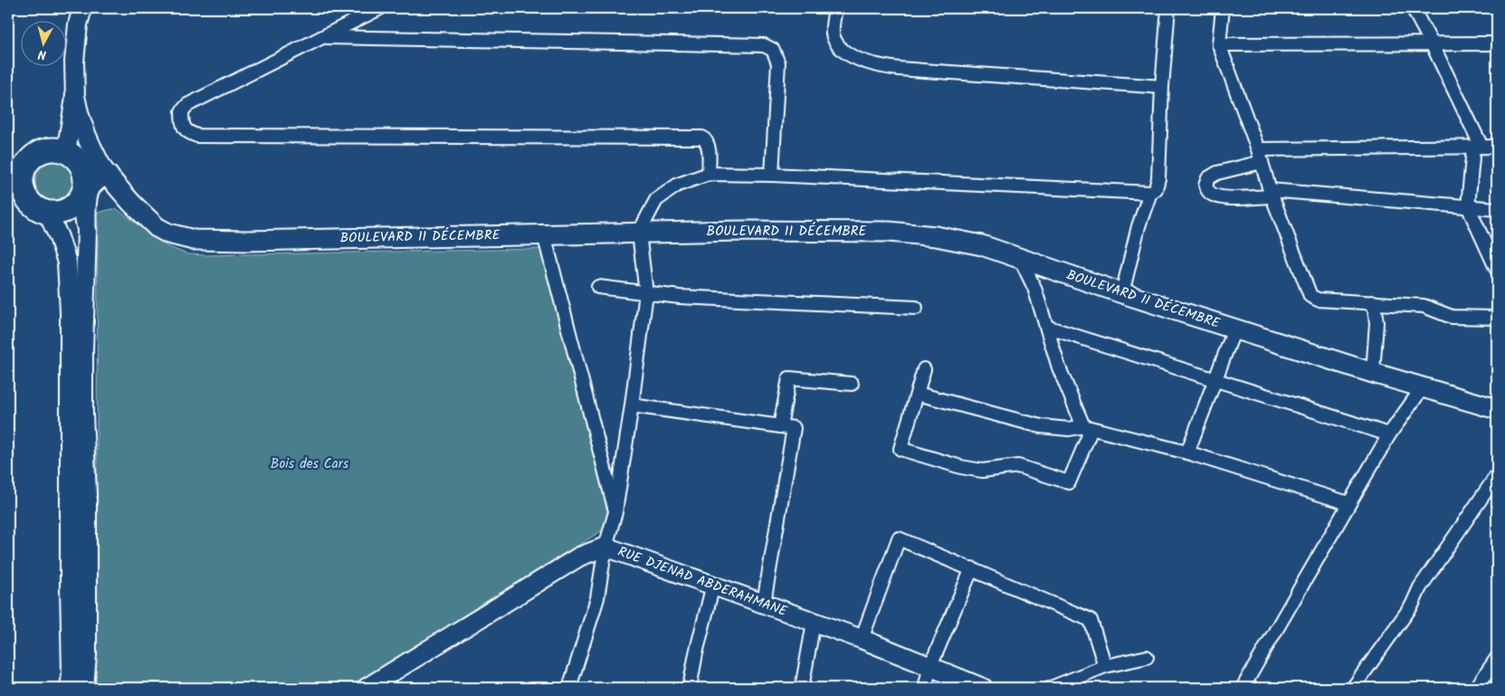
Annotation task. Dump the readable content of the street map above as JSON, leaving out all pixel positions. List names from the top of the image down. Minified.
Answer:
{"streets":{"main road":["BOULEVARD 11 DÉCEMBRE","RUE DJENAD ABDERAHMANE"]},"parks":["Bois des Cars"],"north":"bottom"}
